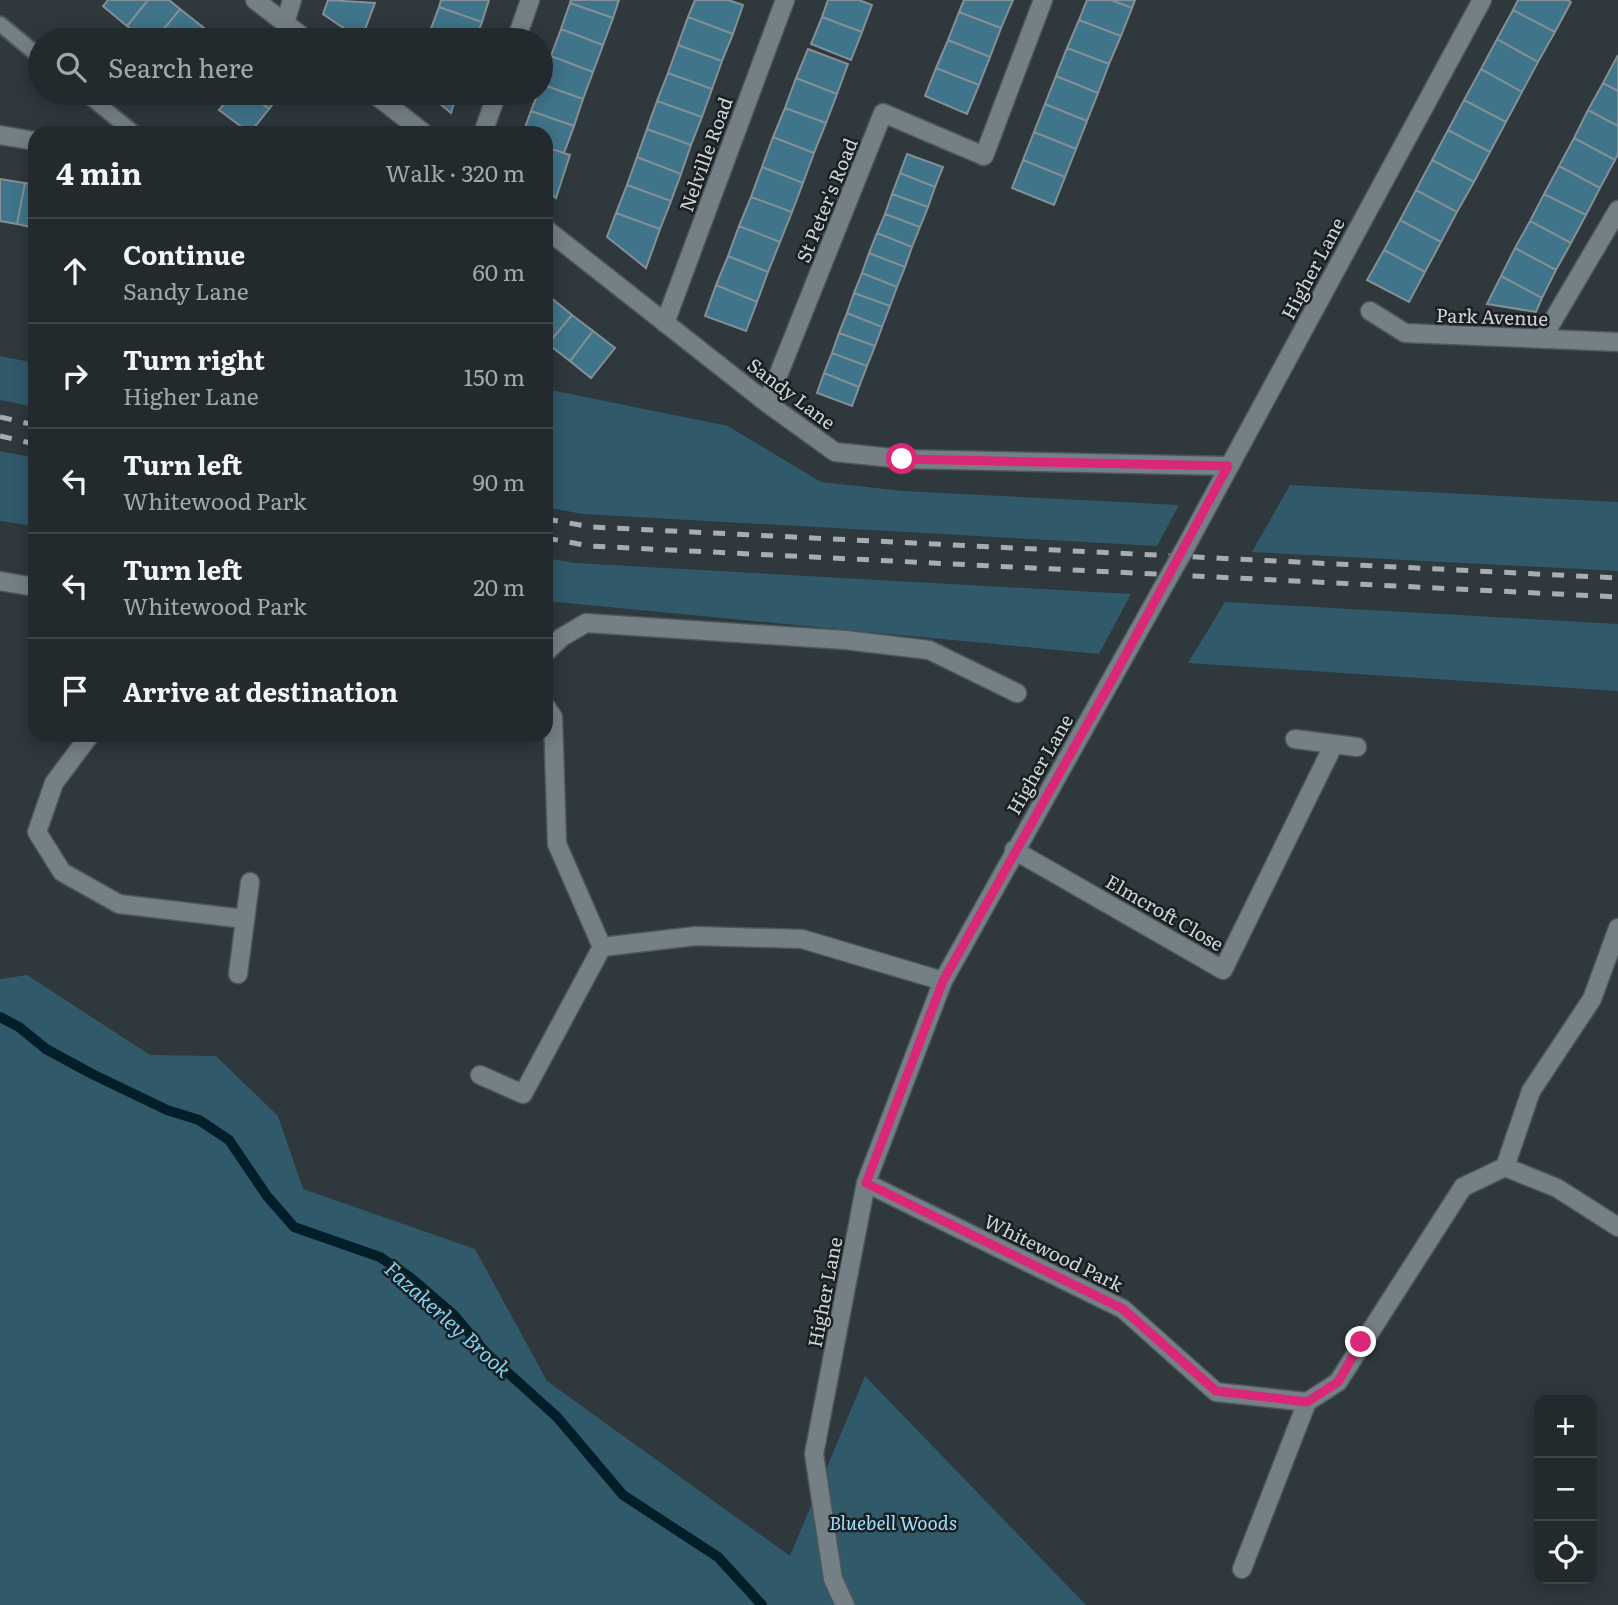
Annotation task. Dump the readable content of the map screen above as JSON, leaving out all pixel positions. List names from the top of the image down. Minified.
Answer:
{"streets":{"street":["Nelville Road","St Peter's Road","Higher Lane","Park Avenue","Sandy Lane","Elmcroft Close","Whitewood Park"]},"crossings":[["Nelville Road","Sandy Lane"],["St Peter's Road","Sandy Lane"],["Higher Lane","Sandy Lane"],["Higher Lane","Elmcroft Close"],["Higher Lane","Whitewood Park"]],"water":["Fazakerley Brook"],"parks":["Bluebell Woods"],"page":{"search":"Search here","heading":["4 min","Walk · 320 m"],"list":[["Continue","Sandy Lane","60 m"],["Turn right","Higher Lane","150 m"],["Turn left","Whitewood Park","90 m"],["Turn left","Whitewood Park","20 m"],"Arrive at destination"],"map_buttons":["+","−"]}}
